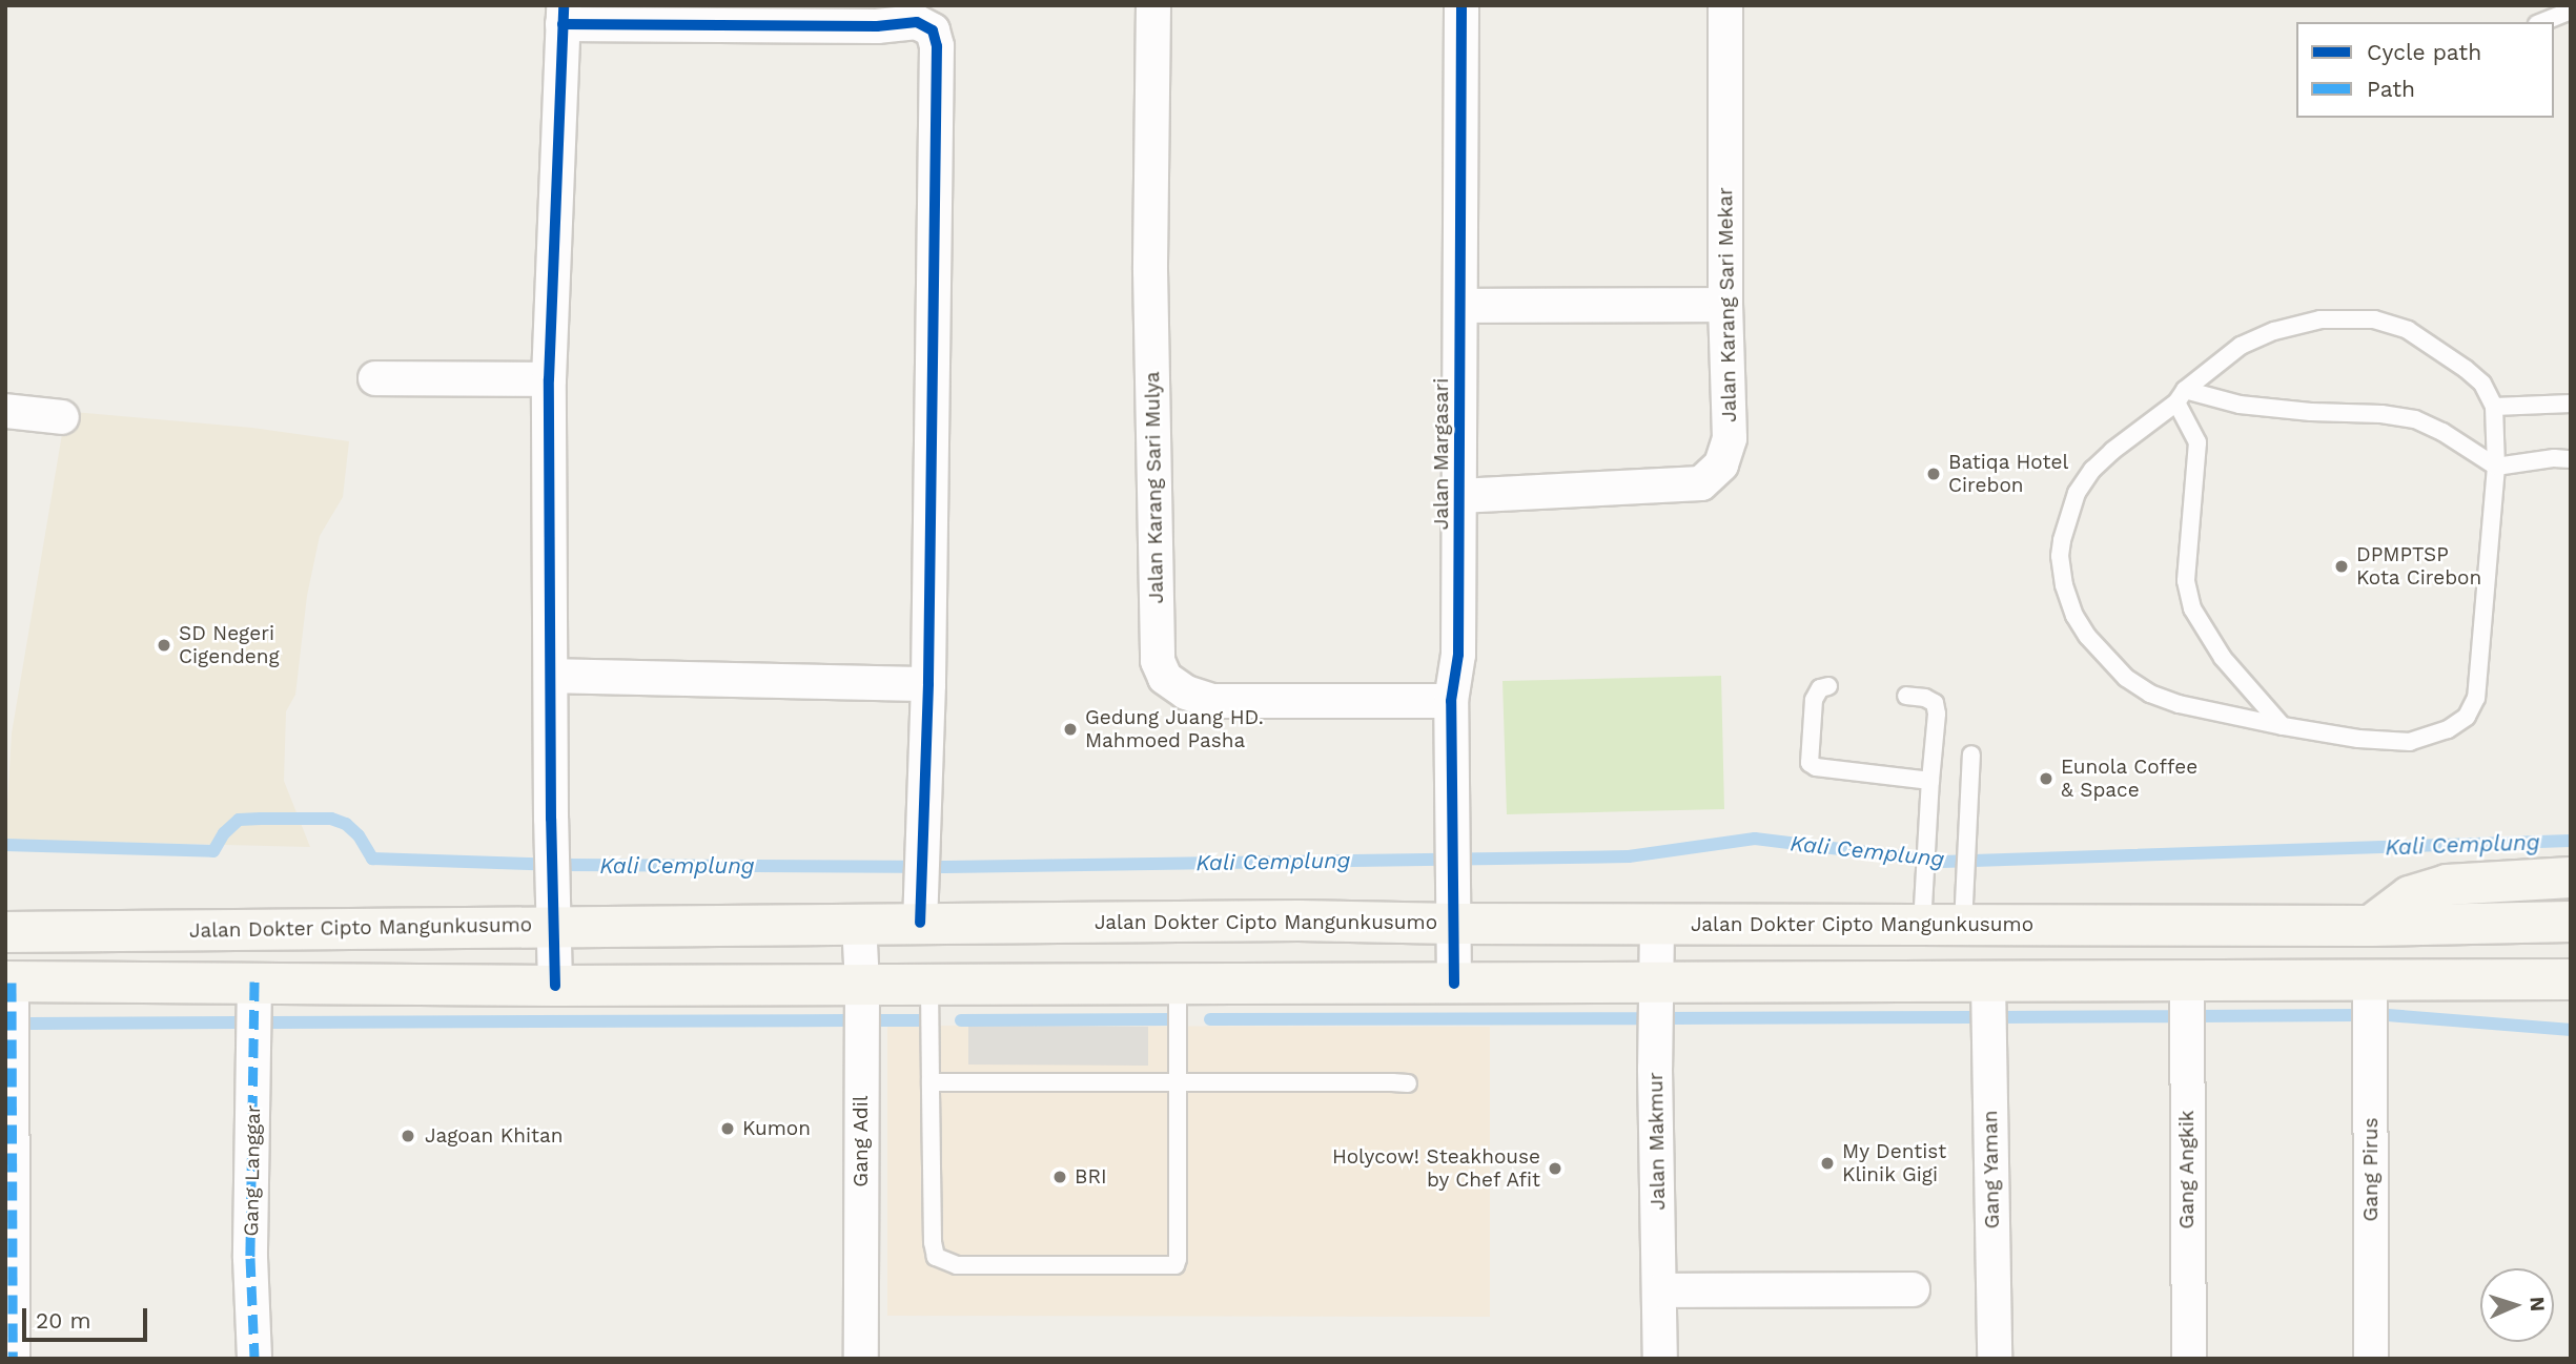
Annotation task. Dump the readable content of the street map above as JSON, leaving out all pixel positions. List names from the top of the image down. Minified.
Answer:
{"streets":{"main road":["Jalan Dokter Cipto Mangunkusumo"],"street":["Jalan Karang Sari Mekar","Jalan Margasari","Jalan Karang Sari Mulya","Gang Adil","Jalan Makmur","Gang Yaman","Gang Angkik","Gang Pirus","Gang Langgar"]},"crossings":[["Jalan Karang Sari Mekar","Jalan Margasari"],["Jalan Margasari","Jalan Karang Sari Mulya"],["Jalan Margasari","Jalan Dokter Cipto Mangunkusumo"],["Jalan Dokter Cipto Mangunkusumo","Gang Adil"],["Jalan Dokter Cipto Mangunkusumo","Jalan Makmur"]],"water":["Kali Cemplung"],"places":["Batiqa Hotel Cirebon","DPMPTSP Kota Cirebon","SD Negeri Cigendeng","Gedung Juang HD. Mahmoed Pasha","Eunola Coffee & Space","Kumon","Jagoan Khitan","My Dentist Klinik Gigi","Holycow! Steakhouse by Chef Afit","BRI"],"legend":["Cycle path","Path"],"scale_bar":"20 m","north":"right"}
